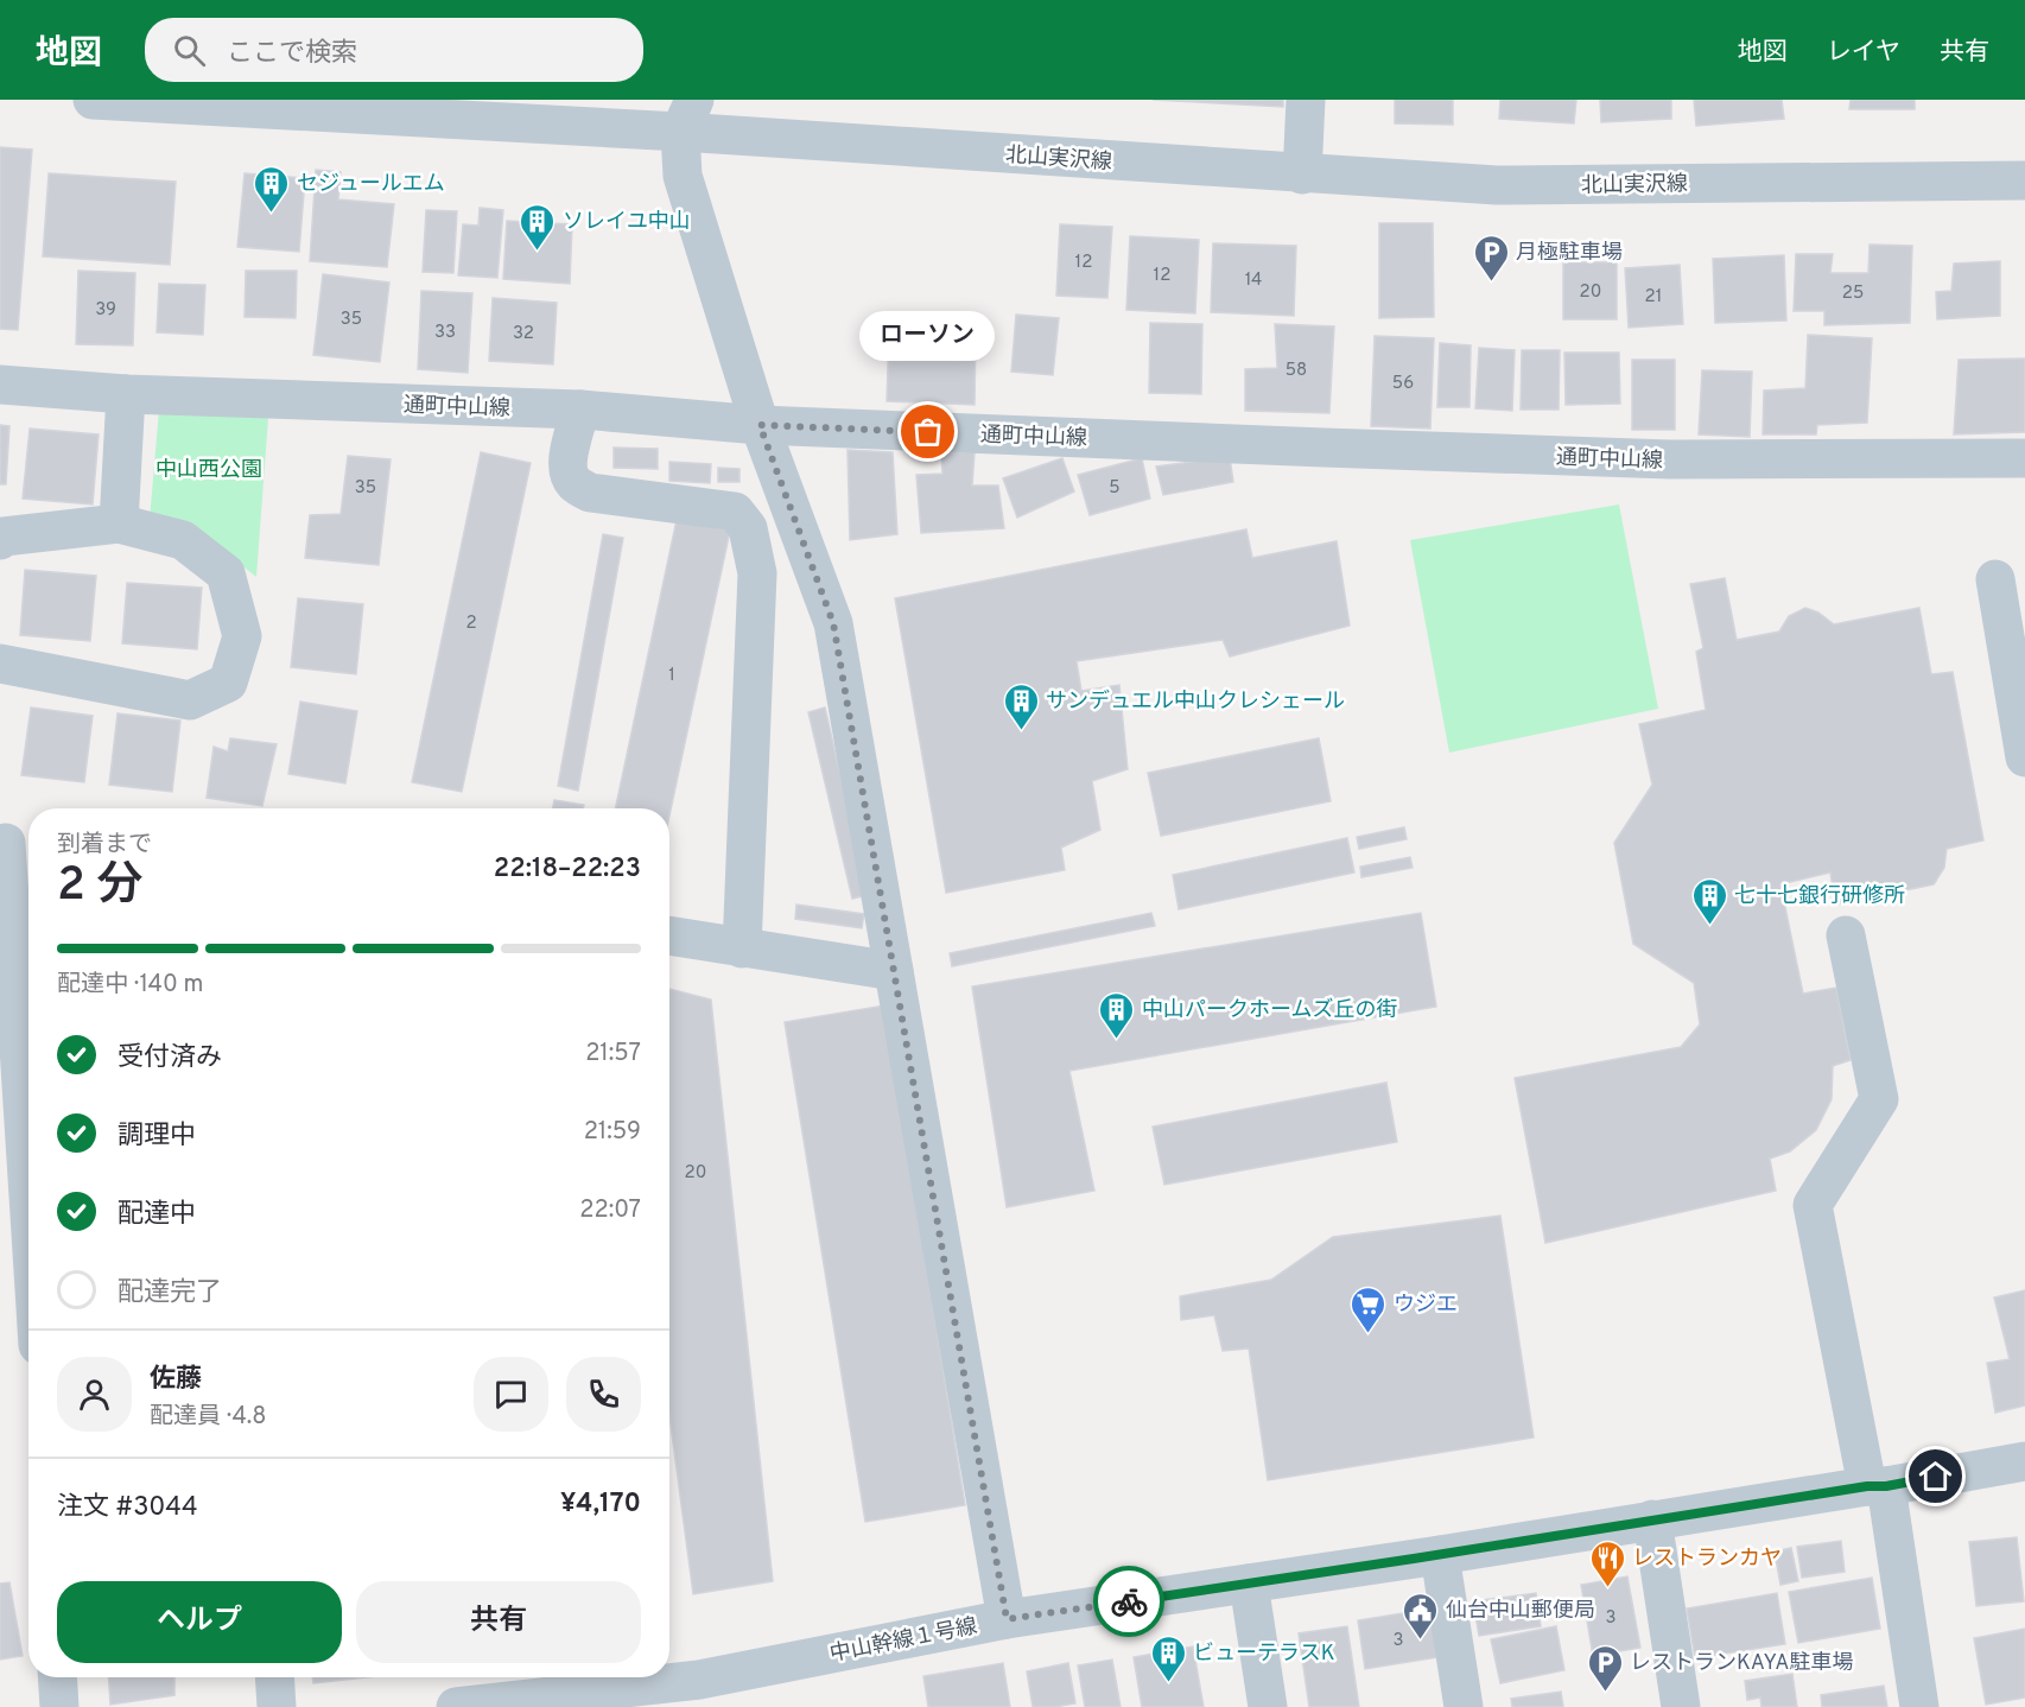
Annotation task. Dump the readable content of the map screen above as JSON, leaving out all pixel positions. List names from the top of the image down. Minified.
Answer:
{"streets":{"street":["北山実沢線","通町中山線","中山幹線１号線"]},"parks":["中山西公園"],"places":{"building":["セジュールエム","ソレイユ中山","サンデュエル中山クレシェール","七十七銀行研修所","中山パークホームズ丘の街","ビューテラスK"],"parking":["月極駐車場","レストランKAYA駐車場"],"other":["ローソン"],"supermarket":["ウジエ"],"restaurant":["レストランカヤ"],"public building":["仙台中山郵便局"]},"house_numbers":["12","12","14","20","25","21","39","35","33","32","58","56","35","5","2","1","20","3","3"],"page":{"header":"地図","search":"ここで検索","nav":["地図","レイヤ","共有"],"bubble":"ローソン","heading":["2 分","到着まで","22:18–22:23"],"panel":["佐藤","配達員 · 4.8","注文 #3044","¥4,170"],"bar":"配達中 · 140 m","list":[["受付済み","21:57"],["調理中","21:59"],["配達中","22:07"],"配達完了"],"buttons":["ヘルプ","共有"]}}
